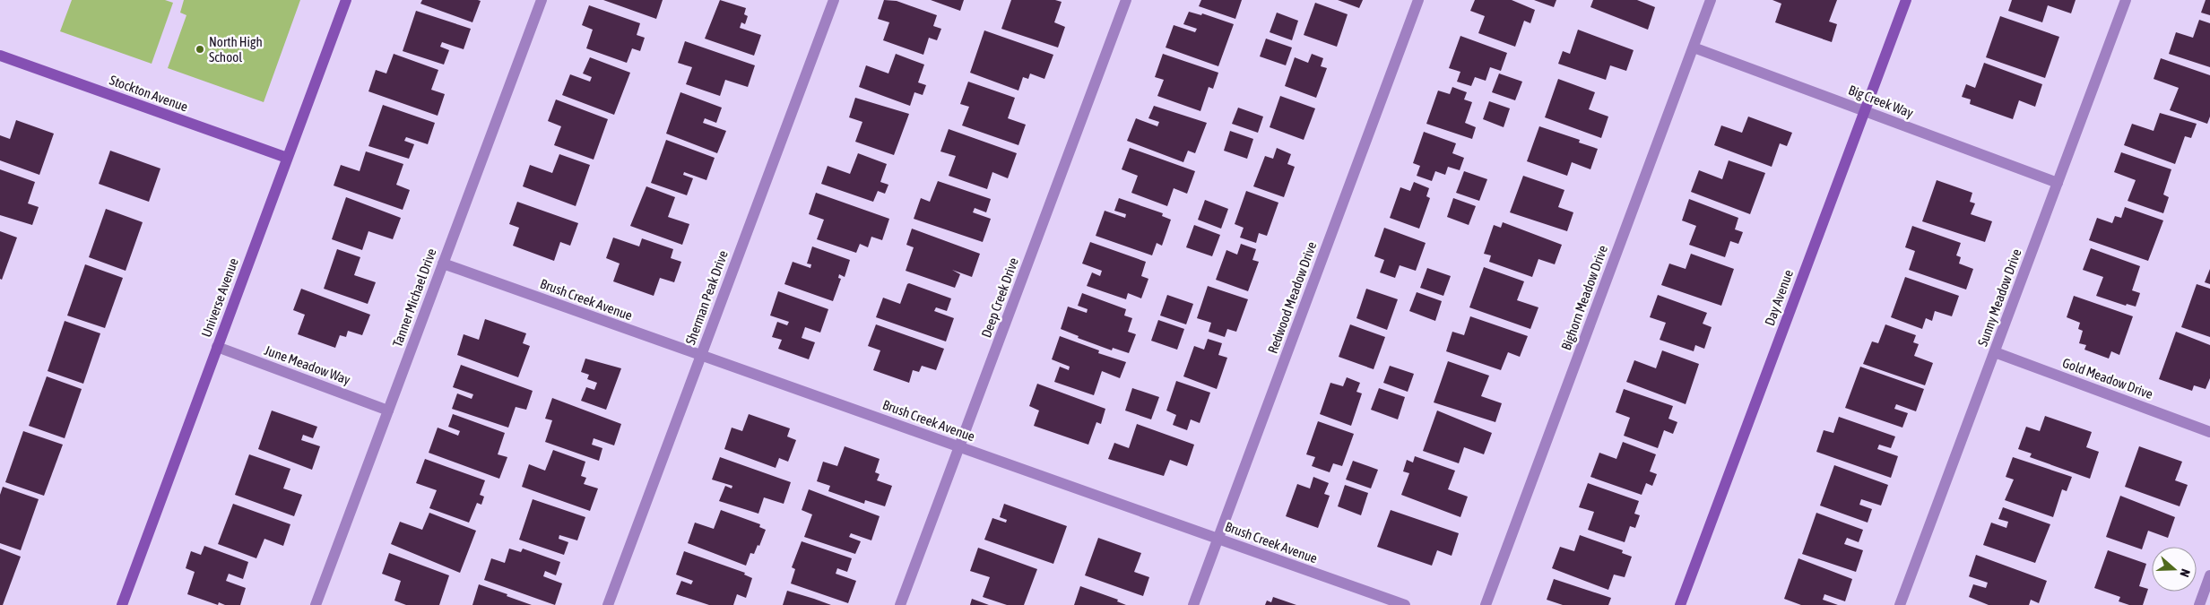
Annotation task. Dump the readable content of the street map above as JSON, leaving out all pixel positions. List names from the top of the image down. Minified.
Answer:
{"streets":{"street":["Stockton Avenue","Big Creek Way","Universe Avenue","Tanner Michael Drive","Sherman Peak Drive","Deep Creek Drive","Redwood Meadow Drive","Bighorn Meadow Drive","Day Avenue","Sunny Meadow Drive","Brush Creek Avenue","June Meadow Way","Gold Meadow Drive"]},"crossings":[["Stockton Avenue","Universe Avenue"],["Big Creek Way","Bighorn Meadow Drive"],["Big Creek Way","Day Avenue"],["Big Creek Way","Sunny Meadow Drive"],["Universe Avenue","June Meadow Way"],["Tanner Michael Drive","Brush Creek Avenue"],["Tanner Michael Drive","June Meadow Way"],["Sherman Peak Drive","Brush Creek Avenue"],["Deep Creek Drive","Brush Creek Avenue"],["Redwood Meadow Drive","Brush Creek Avenue"],["Sunny Meadow Drive","Gold Meadow Drive"]],"places":["North High School"],"north":"right"}
